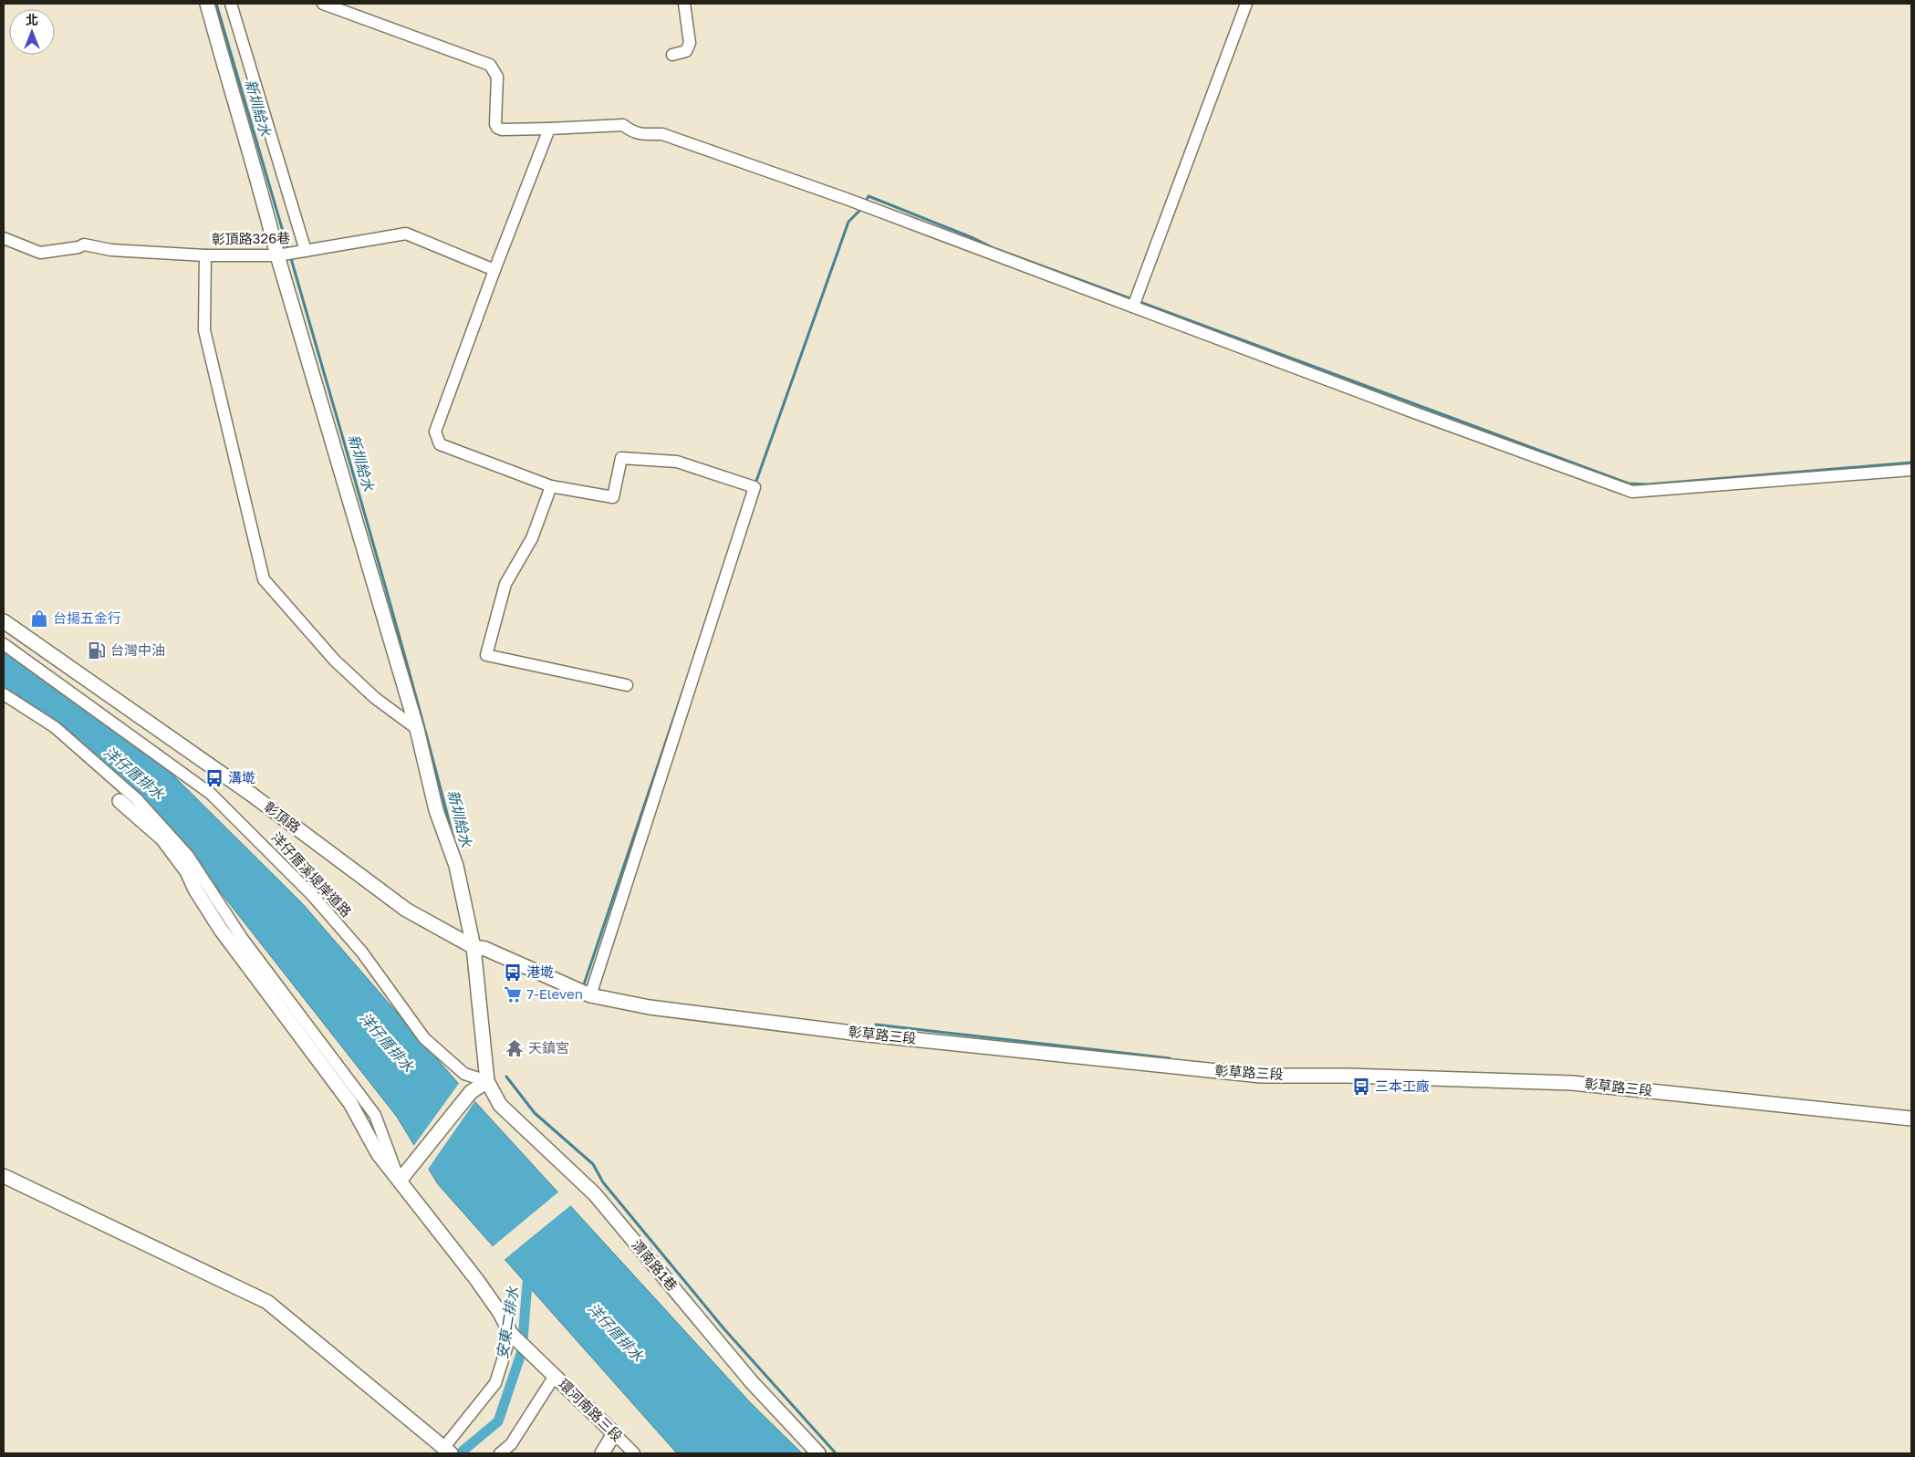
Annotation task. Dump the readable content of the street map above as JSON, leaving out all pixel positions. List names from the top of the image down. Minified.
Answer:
{"streets":{"street":["彰頂路326巷","彰頂路","洋仔厝溪堤岸道路","彰草路三段","渭南路1巷","環河南路三段"]},"crossings":[["彰頂路","彰草路三段"],["洋仔厝溪堤岸道路","渭南路1巷"]],"water":["新圳給水","洋仔厝排水","安東二排水"],"places":{"shop":["台揚五金行"],"fuel station":["台灣中油"],"bus stop":["溝墘","港墘","三本工廠"],"supermarket":["7-Eleven"],"temple":["天鎮宮"]},"north":"top"}
